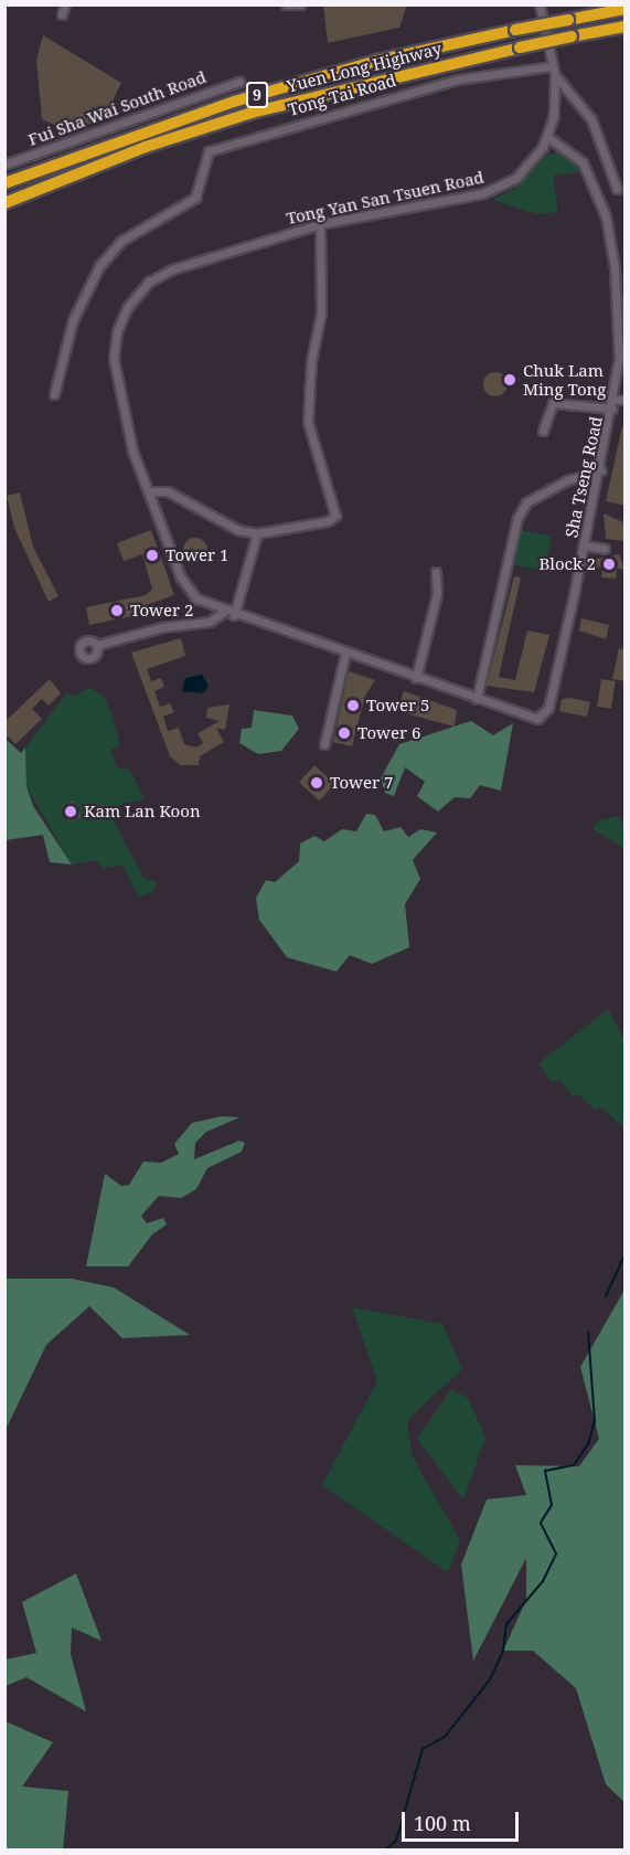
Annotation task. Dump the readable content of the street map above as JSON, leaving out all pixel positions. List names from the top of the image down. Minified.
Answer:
{"streets":{"highway":["Yuen Long Highway","9"],"street":["Tong Tai Road","Fui Sha Wai South Road","Tong Yan San Tsuen Road","Sha Tseng Road"]},"crossings":[["Tong Tai Road","Tong Yan San Tsuen Road"],["Tong Yan San Tsuen Road","Sha Tseng Road"]],"places":["Chuk Lam Ming Tong","Tower 1","Block 2","Tower 2","Tower 5","Tower 6","Tower 7","Kam Lan Koon"],"scale_bar":"100 m"}
